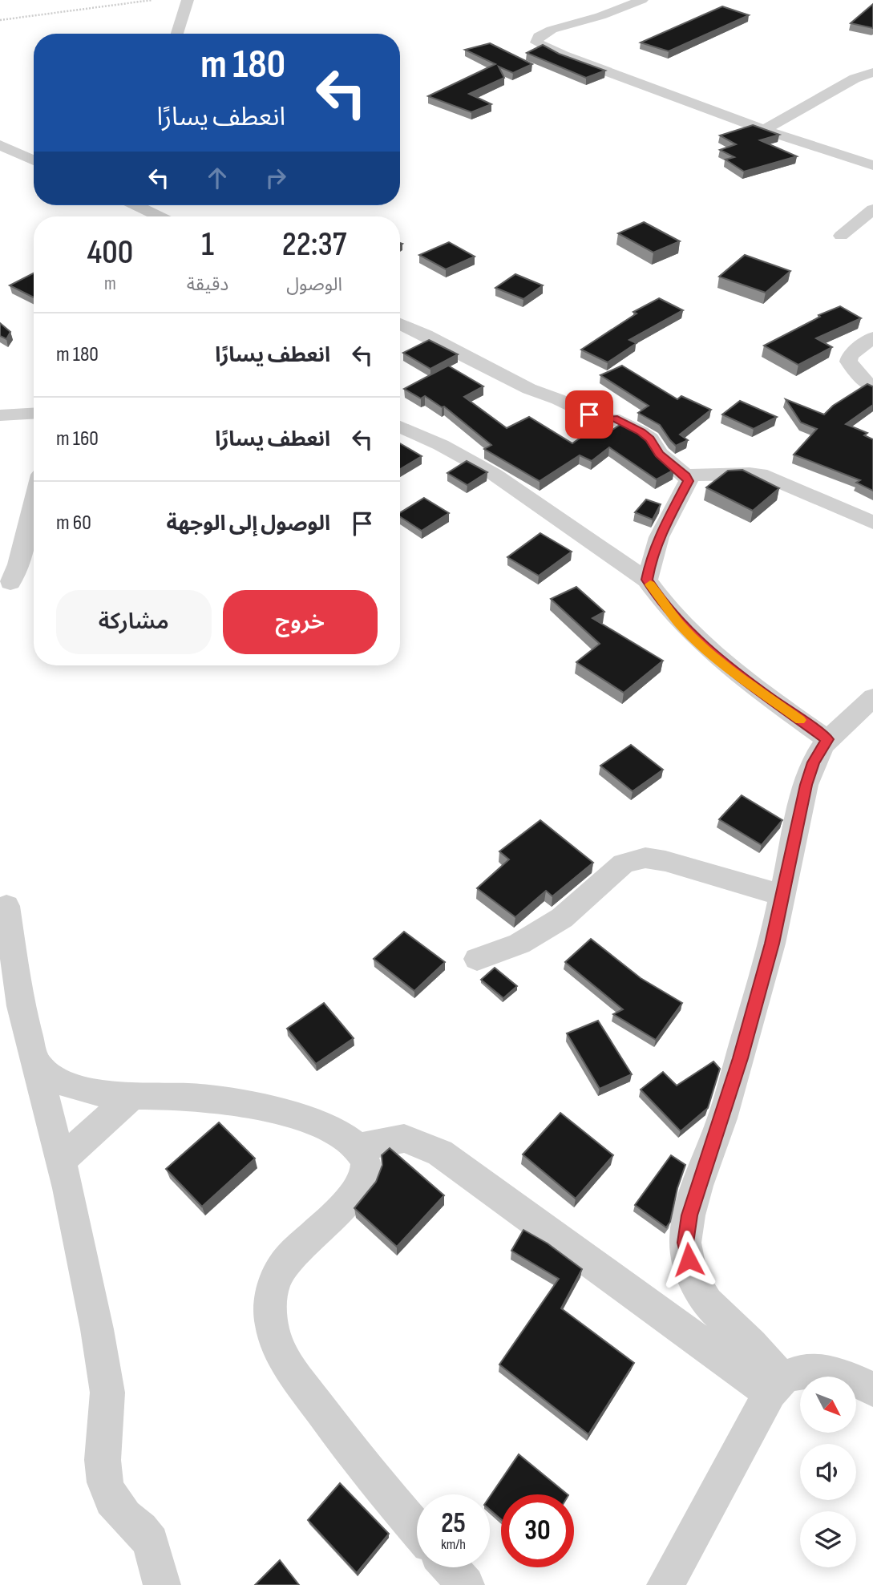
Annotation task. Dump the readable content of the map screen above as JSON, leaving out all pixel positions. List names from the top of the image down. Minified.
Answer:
{"north":"bottom right","page":{"turn":["180 m","انعطف يسارًا"],"eta":["22:37","الوصول","1","دقيقة","400","m"],"list":[{"name":"انعطف يسارًا","value":"180 m"},{"name":"انعطف يسارًا","value":"160 m"},{"name":"الوصول إلى الوجهة","value":"60 m"}],"buttons":["خروج","مشاركة"],"speed":"25 km/h","limit":"30"}}
